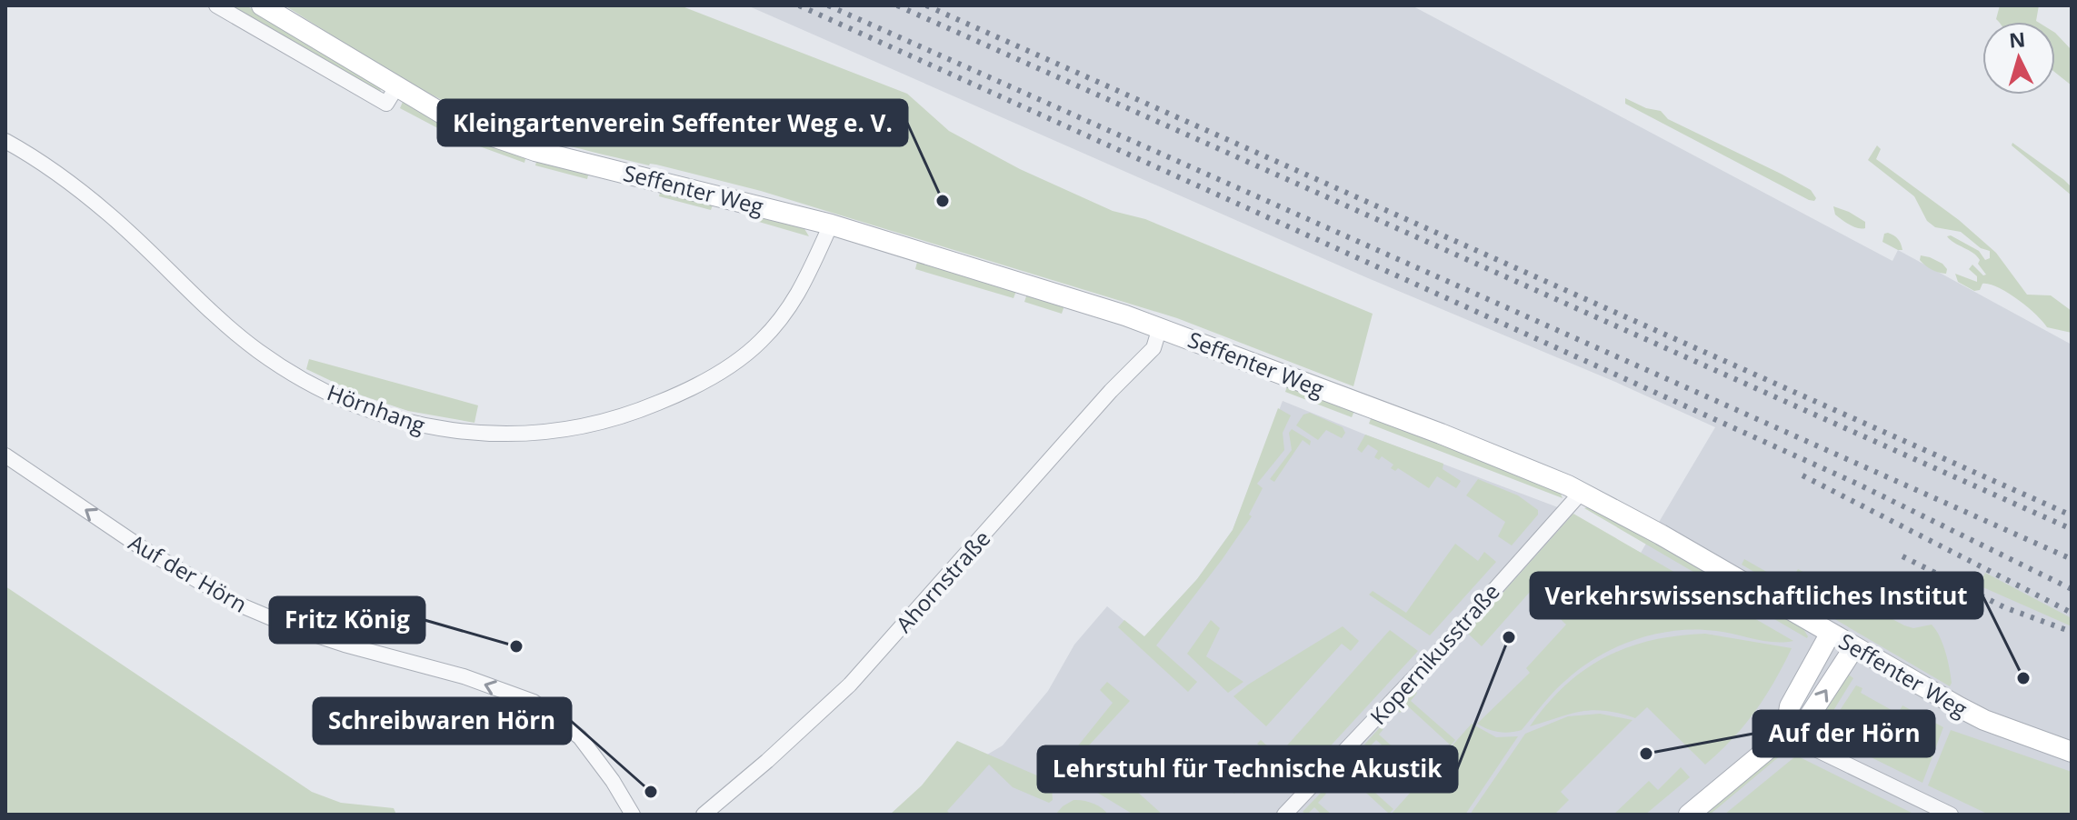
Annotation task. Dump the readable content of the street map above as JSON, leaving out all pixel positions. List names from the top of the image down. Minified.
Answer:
{"streets":{"street":["Seffenter Weg","Hörnhang","Auf der Hörn","Ahornstraße","Kopernikusstraße"]},"crossings":[["Seffenter Weg","Hörnhang"],["Seffenter Weg","Ahornstraße"],["Seffenter Weg","Kopernikusstraße"]],"one_way":["Auf der Hörn"],"places":["Kleingartenverein Seffenter Weg e. V.","Lehrstuhl für Technische Akustik","Fritz König","Verkehrswissenschaftliches Institut","Auf der Hörn","Schreibwaren Hörn"],"north":"top"}
